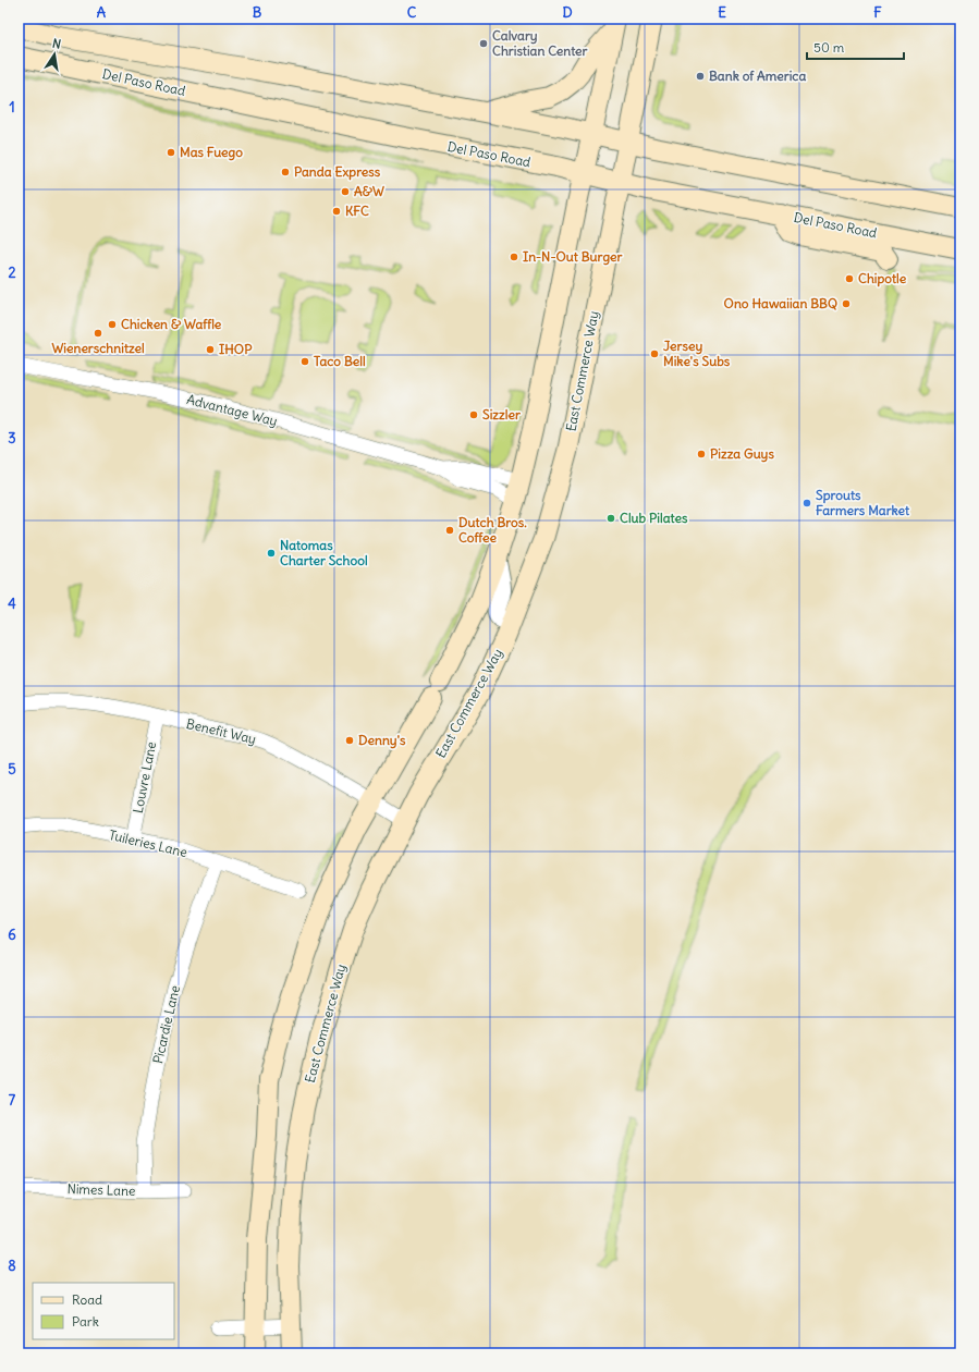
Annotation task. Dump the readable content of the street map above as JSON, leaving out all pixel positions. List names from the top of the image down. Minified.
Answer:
{"streets":{"main road":["Del Paso Road","East Commerce Way"],"street":["Advantage Way","Benefit Way","Louvre Lane","Tuileries Lane","Picardie Lane","Nimes Lane"]},"crossings":[["Del Paso Road","East Commerce Way"],["East Commerce Way","Benefit Way"],["Benefit Way","Louvre Lane"],["Louvre Lane","Tuileries Lane"],["Tuileries Lane","Picardie Lane"],["Picardie Lane","Nimes Lane"]],"places":["Calvary Christian Center","Bank of America","Mas Fuego","Panda Express","A&W","KFC","In-N-Out Burger","Chipotle","Ono Hawaiian BBQ","Chicken & Waffle","Wienerschnitzel","IHOP","Jersey Mike's Subs","Taco Bell","Sizzler","Pizza Guys","Sprouts Farmers Market","Club Pilates","Dutch Bros. Coffee","Natomas Charter School","Denny's"],"legend":["Road","Park"],"scale_bar":"50 m","north":"top","grid":{"columns":["A","B","C","D","E","F"],"rows":["1","2","3","4","5","6","7","8"]}}
